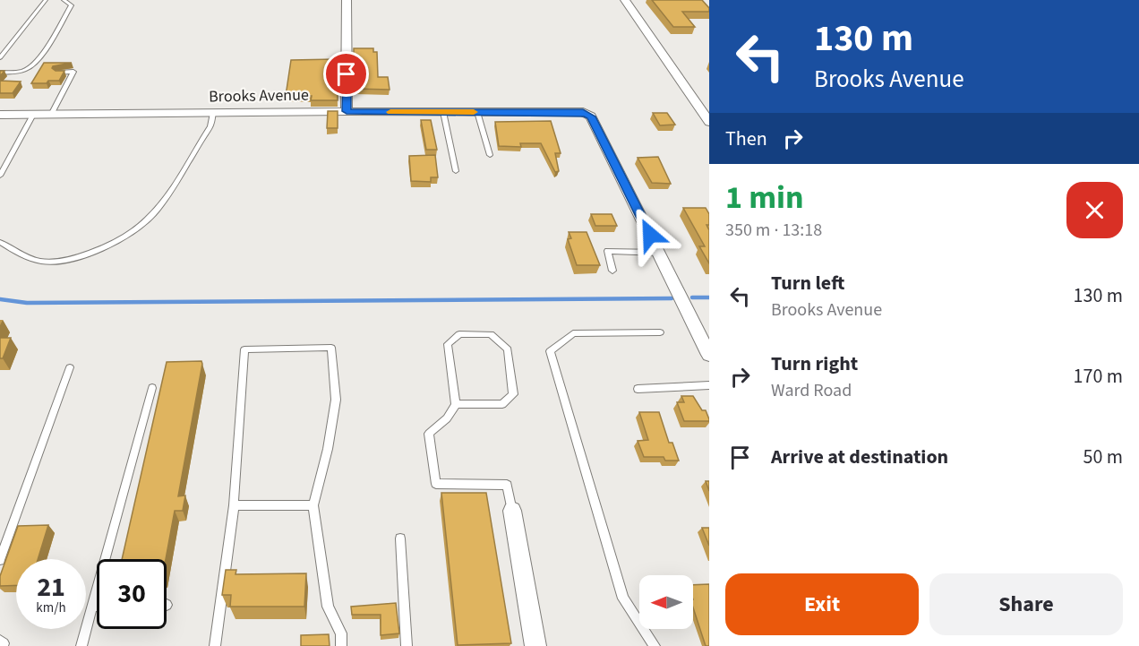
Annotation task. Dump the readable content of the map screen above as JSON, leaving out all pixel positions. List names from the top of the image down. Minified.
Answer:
{"streets":{"street":["Brooks Avenue"]},"north":"left","page":{"turn":["130 m","Brooks Avenue"],"then":"Then","heading":["1 min","350 m · 13:18"],"list":[{"name":"Turn left","note":"Brooks Avenue","value":"130 m"},{"name":"Turn right","note":"Ward Road","value":"170 m"},{"name":"Arrive at destination","value":"50 m"}],"speed":"21 km/h","limit":"30","buttons":["Exit","Share"]}}
